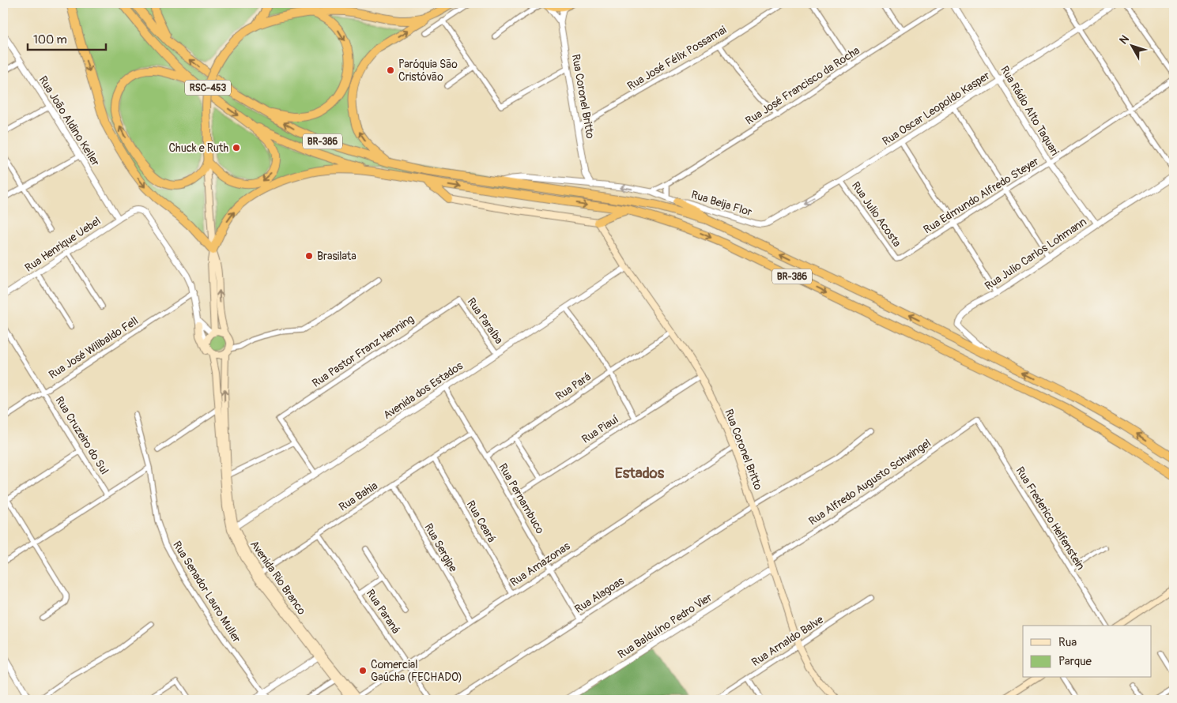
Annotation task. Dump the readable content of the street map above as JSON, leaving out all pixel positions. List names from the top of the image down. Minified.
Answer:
{"streets":{"highway":["RSC-453","BR-386"],"main road":["Rua Coronel Britto","Avenida Rio Branco"],"street":["Rua José Félix Possamai","Rua José Francisco da Rocha","Rua Oscar Leopoldo Kasper","Rua Rádio Alto Taquari","Rua João Aldino Keller","Rua Edmundo Alfredo Steyer","Rua Beija Flor","Rua Julio Acosta","Rua Henrique Uebel","Rua Julio Carlos Lohmann","Rua Paraíba","Rua José Wilibaldo Fell","Rua Pastor Franz Henning","Rua Pará","Avenida dos Estados","Rua Piauí","Rua Cruzeiro do Sul","Rua Alfredo Augusto Schwingel","Rua Bahia","Rua Pernambuco","Rua Frederico Helfenstein","Rua Ceará","Rua Sergipe","Rua Amazonas","Rua Senador Lauro Muller","Rua Alagoas","Rua Paraná","Rua Balduíno Pedro Vier","Rua Arnaldo Balve"]},"crossings":[["Rua José Félix Possamai","Rua Coronel Britto"],["Rua José Francisco da Rocha","Rua Beija Flor"],["Rua Coronel Britto","Rua Beija Flor"],["Rua Coronel Britto","Rua Pará"],["Rua Coronel Britto","Avenida dos Estados"],["Rua Coronel Britto","Rua Piauí"],["Rua Coronel Britto","Rua Alfredo Augusto Schwingel"],["Rua Coronel Britto","Rua Amazonas"],["Rua Coronel Britto","Rua Alagoas"],["Rua Coronel Britto","Rua Balduíno Pedro Vier"],["Rua Coronel Britto","Rua Arnaldo Balve"],["Rua Oscar Leopoldo Kasper","Rua Rádio Alto Taquari"],["Rua Oscar Leopoldo Kasper","Rua Beija Flor"],["Rua Oscar Leopoldo Kasper","Rua Julio Acosta"],["Rua Rádio Alto Taquari","Rua Edmundo Alfredo Steyer"],["Rua Rádio Alto Taquari","Rua Julio Carlos Lohmann"],["Rua João Aldino Keller","Rua Henrique Uebel"],["BR-386","Rua Beija Flor"],["BR-386","Rua Julio Carlos Lohmann"],["Rua Edmundo Alfredo Steyer","Rua Julio Acosta"],["Rua Henrique Uebel","Rua José Wilibaldo Fell"],["Rua Paraíba","Rua Pastor Franz Henning"],["Rua Paraíba","Avenida dos Estados"],["Rua José Wilibaldo Fell","Rua Cruzeiro do Sul"],["Rua Pará","Rua Pernambuco"],["Avenida dos Estados","Rua Pernambuco"],["Avenida dos Estados","Avenida Rio Branco"],["Rua Piauí","Rua Pernambuco"],["Rua Alfredo Augusto Schwingel","Rua Frederico Helfenstein"],["Rua Bahia","Rua Pernambuco"],["Rua Bahia","Rua Ceará"],["Rua Bahia","Rua Sergipe"],["Rua Bahia","Avenida Rio Branco"],["Rua Bahia","Rua Paraná"],["Rua Pernambuco","Rua Amazonas"],["Rua Pernambuco","Rua Alagoas"],["Rua Ceará","Rua Amazonas"],["Rua Sergipe","Rua Amazonas"],["Rua Amazonas","Avenida Rio Branco"],["Rua Amazonas","Rua Paraná"]],"districts":["Estados"],"places":["Paróquia São Cristóvão","Chuck e Ruth","Brasilata","Comercial Gaúcha (FECHADO)"],"legend":["Rua","Parque"],"scale_bar":"100 m","north":"top left"}
